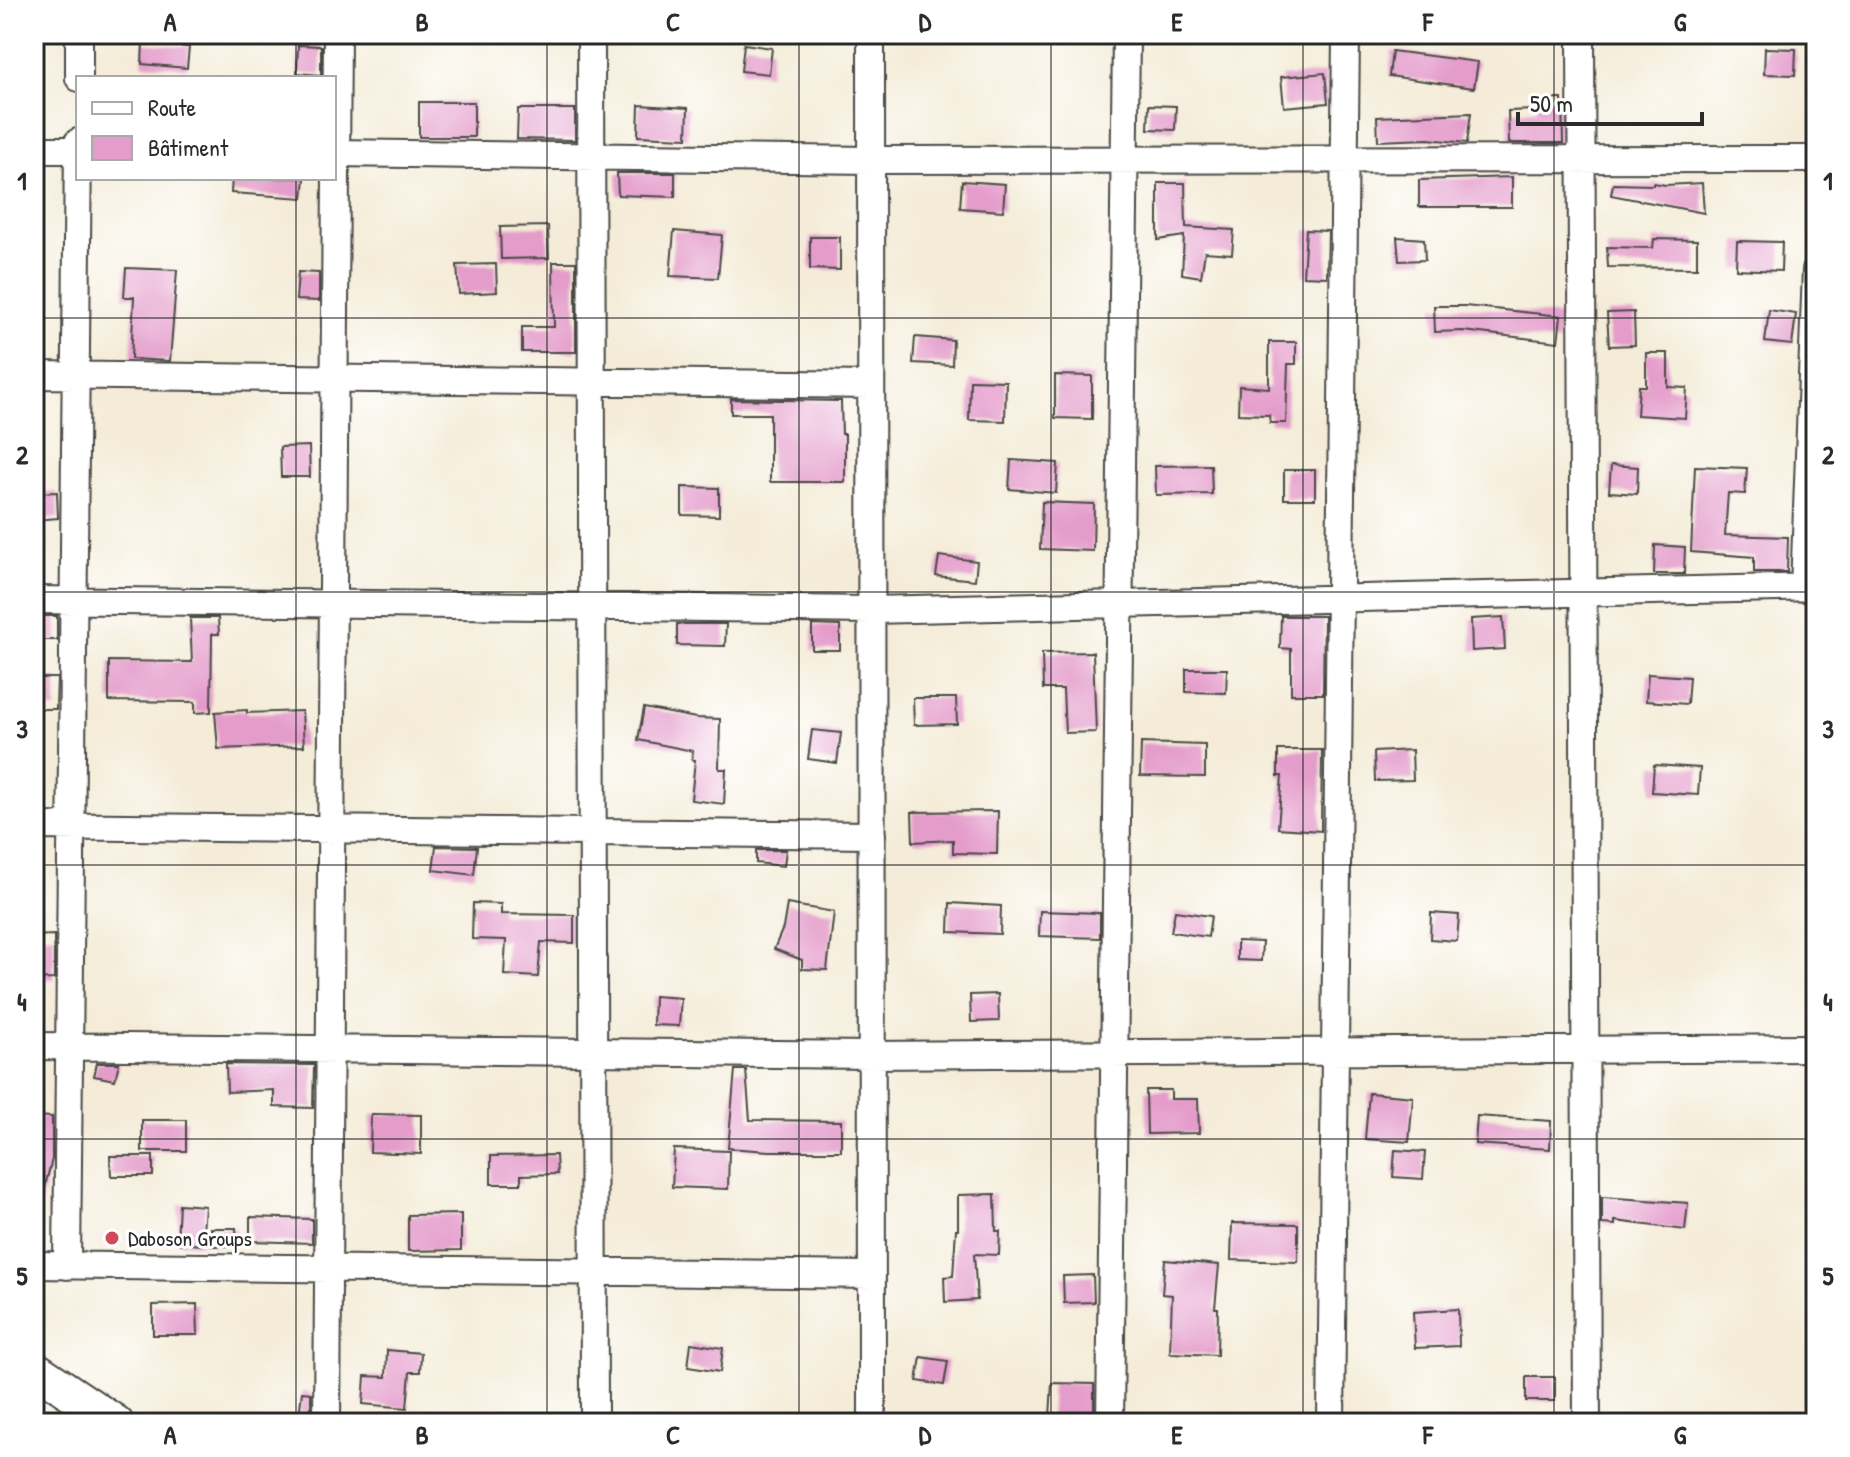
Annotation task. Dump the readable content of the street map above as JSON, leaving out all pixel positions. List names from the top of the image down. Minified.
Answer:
{"places":["Daboson Groups"],"legend":["Route","Bâtiment"],"scale_bar":"50 m","grid":{"columns":["A","B","C","D","E","F","G"],"rows":["1","2","3","4","5"]}}
